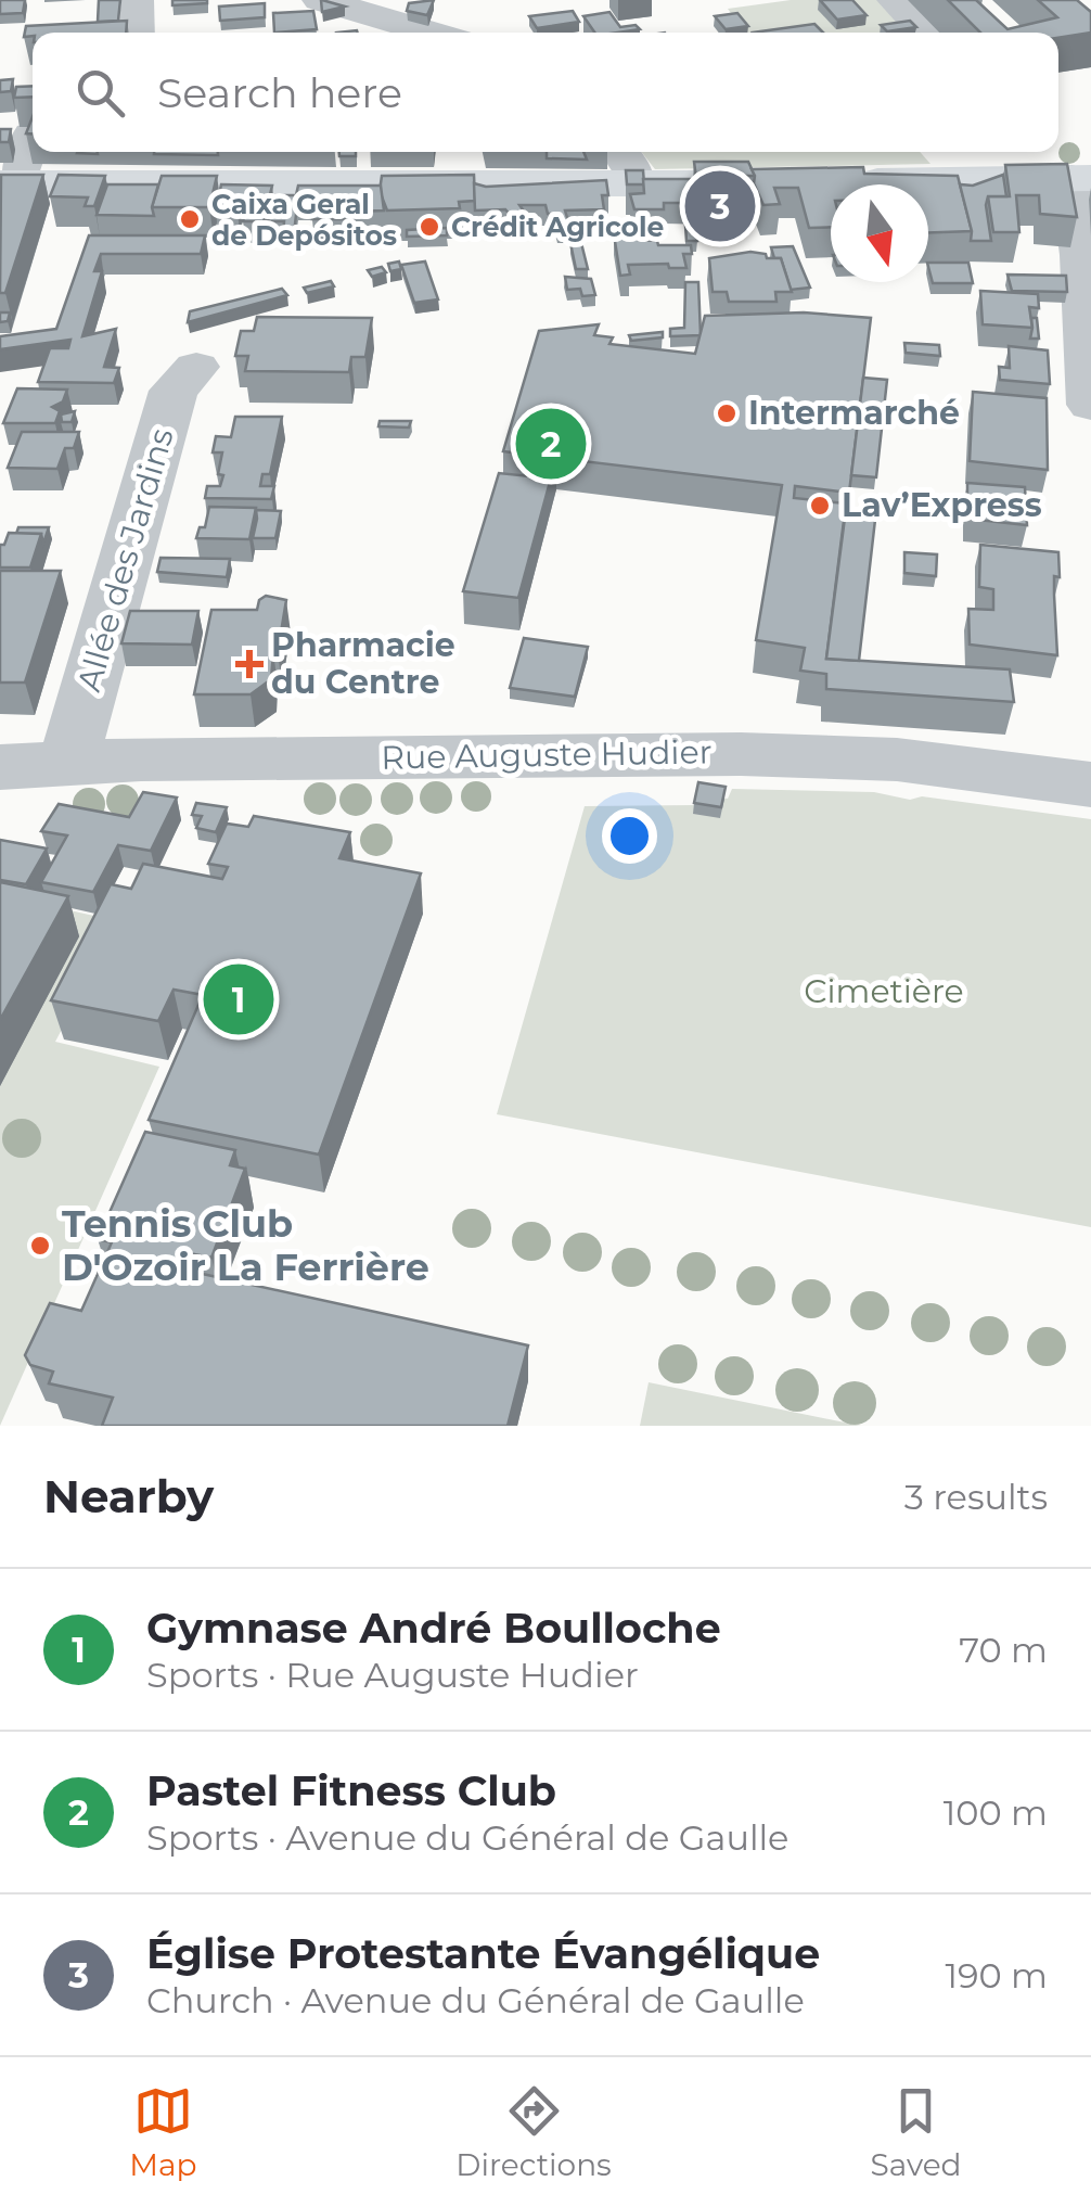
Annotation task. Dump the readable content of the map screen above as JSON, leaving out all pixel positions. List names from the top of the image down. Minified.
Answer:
{"streets":{"street":["Allée des Jardins","Rue Auguste Hudier"]},"crossings":[["Allée des Jardins","Rue Auguste Hudier"]],"parks":["Cimetière"],"places":{"other":["Caixa Geral de Depósitos","Crédit Agricole","Intermarché","Lav’Express","Tennis Club D'Ozoir La Ferrière"],"health":["Pharmacie du Centre"]},"north":"bottom","page":{"search":"Search here","pins":["3","2","1"],"heading":["Nearby","3 results"],"list":[{"mark":"1","name":"Gymnase André Boulloche","note":"Sports · Rue Auguste Hudier","value":"70 m"},{"mark":"2","name":"Pastel Fitness Club","note":"Sports · Avenue du Général de Gaulle","value":"100 m"},{"mark":"3","name":"Église Protestante Évangélique","note":"Church · Avenue du Général de Gaulle","value":"190 m"}],"nav":["Map","Directions","Saved"]}}
